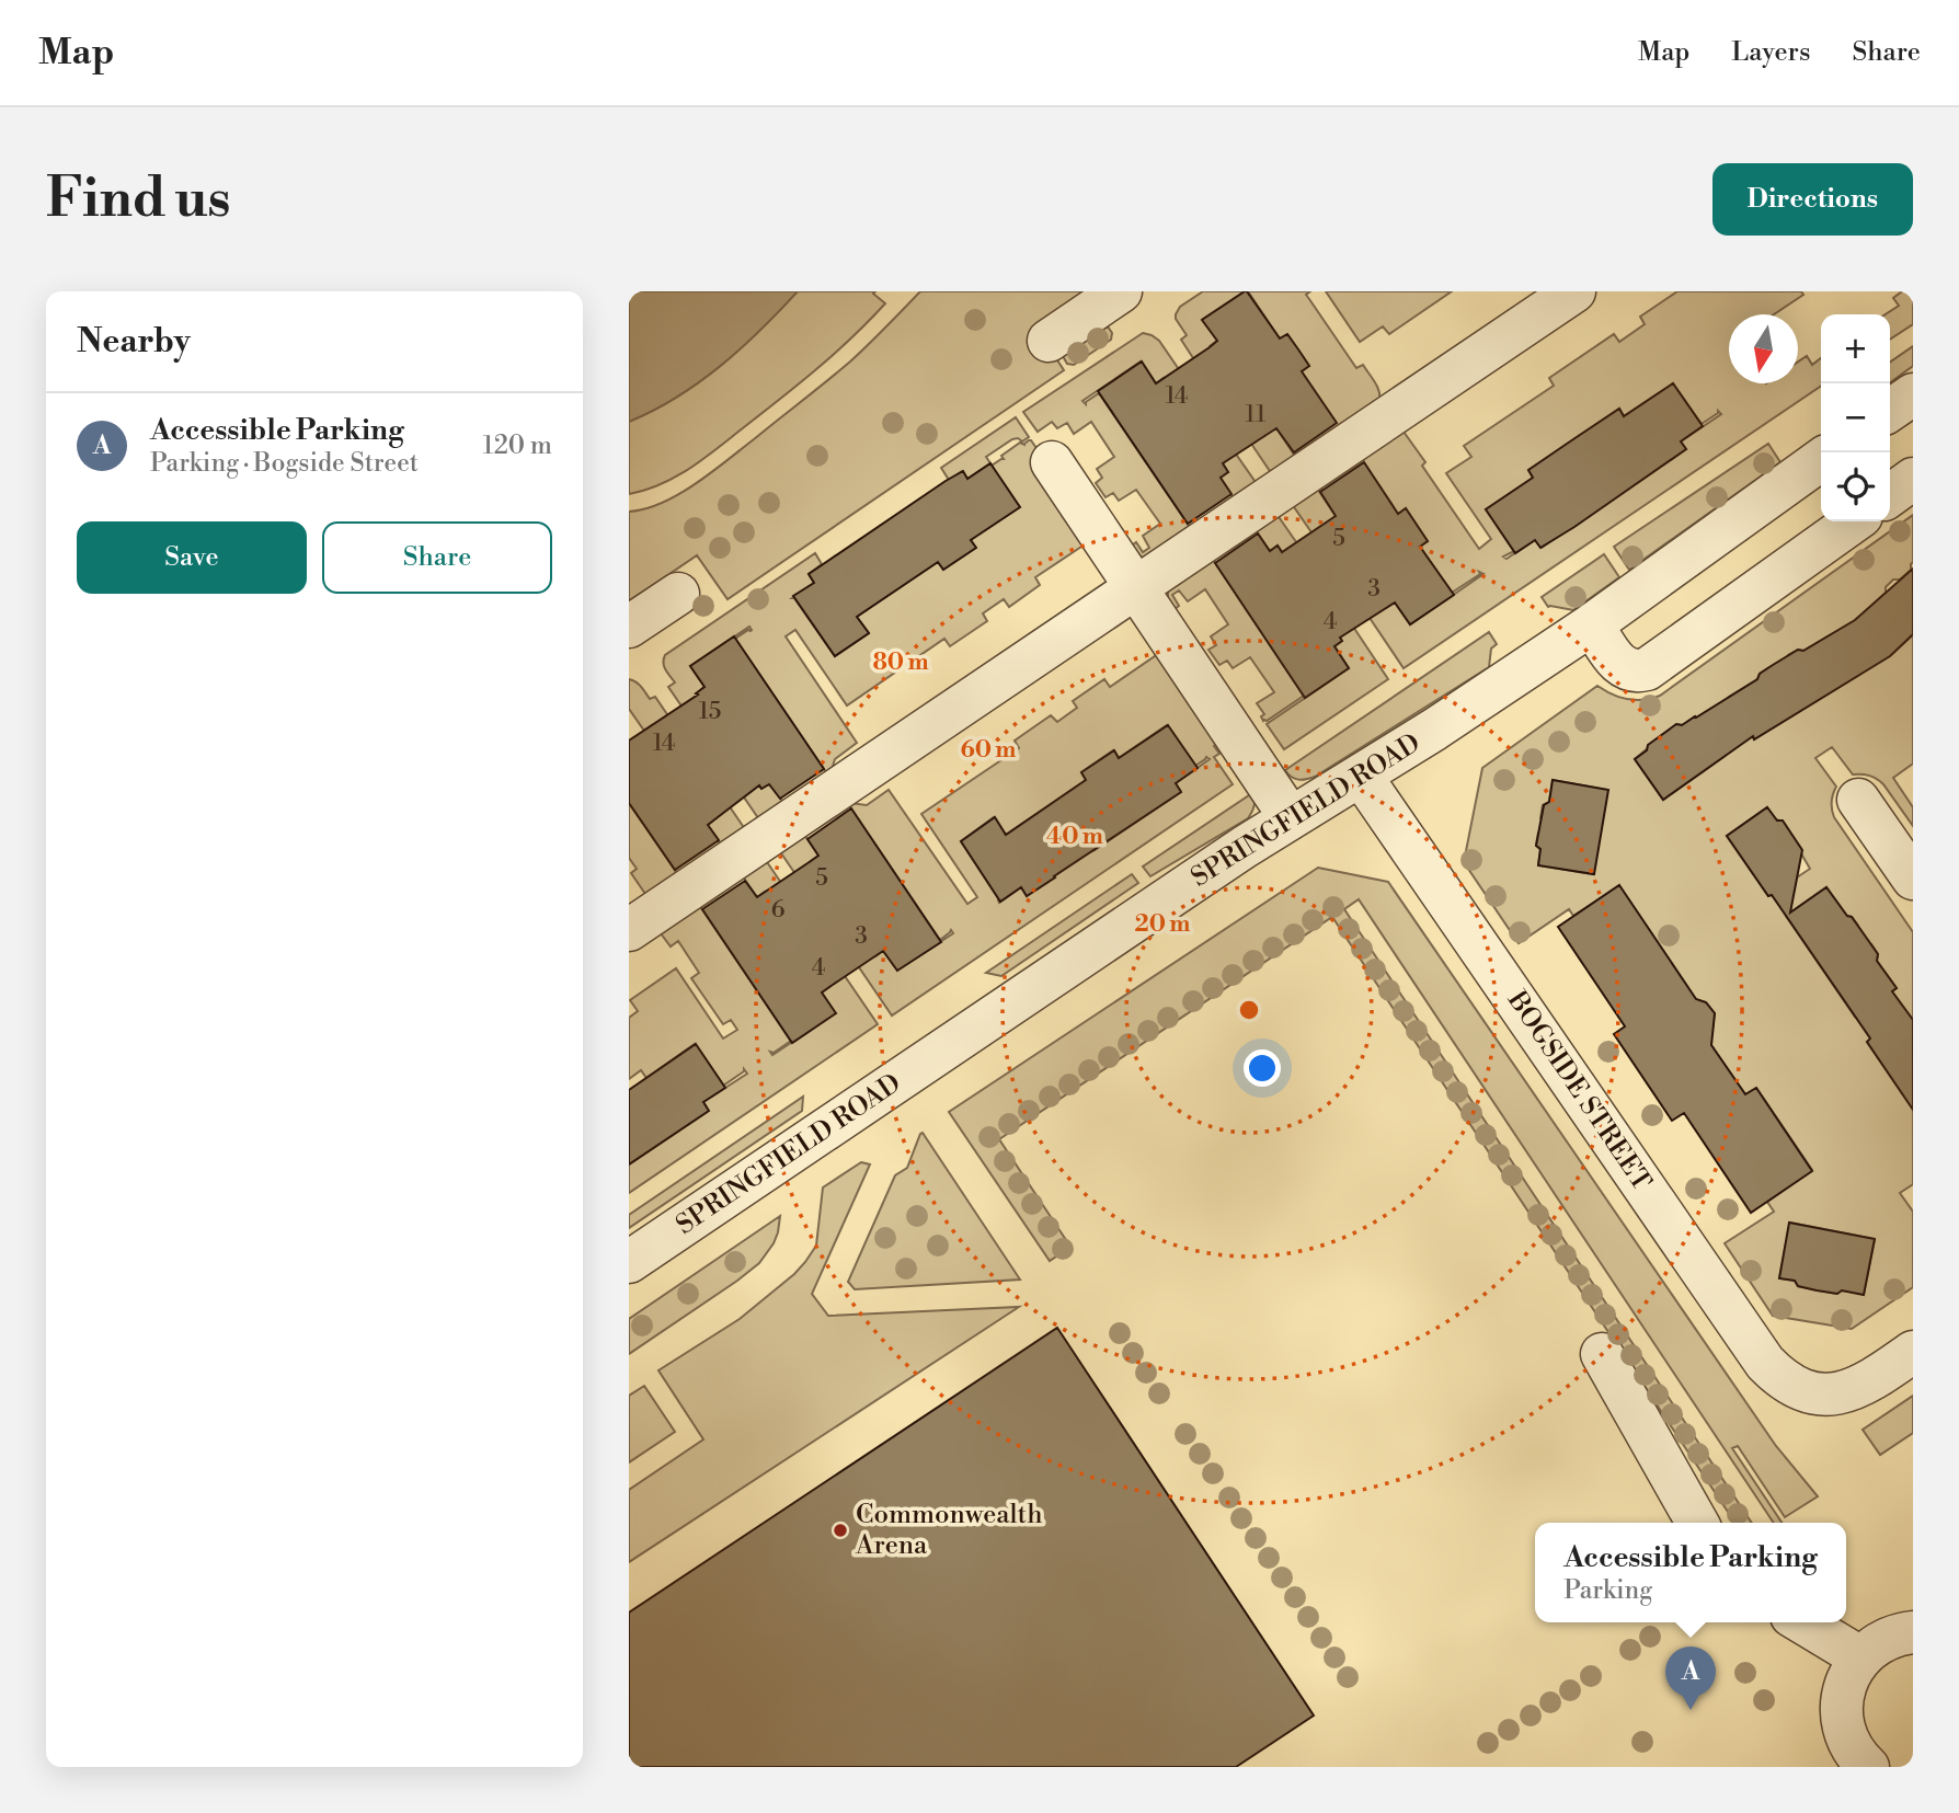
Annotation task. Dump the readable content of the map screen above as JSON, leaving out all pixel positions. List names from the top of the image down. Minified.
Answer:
{"streets":{"street":["SPRINGFIELD ROAD","BOGSIDE STREET"]},"crossings":[["SPRINGFIELD ROAD","BOGSIDE STREET"]],"places":["Commonwealth Arena"],"house_numbers":["14","11","5","3","4","15","14","5","6","3","4"],"north":"bottom","page":{"header":"Map","nav":["Map","Layers","Share"],"buttons":["Directions",["Save","Share"]],"title":"Find us","heading":"Nearby","map_buttons":["+","−"],"list":[{"mark":"A","name":"Accessible Parking","note":"Parking · Bogside Street","value":"120 m"}],"popup":["Accessible Parking","Parking"],"pins":"A"},"rings":["80 m","60 m","40 m","20 m"]}
